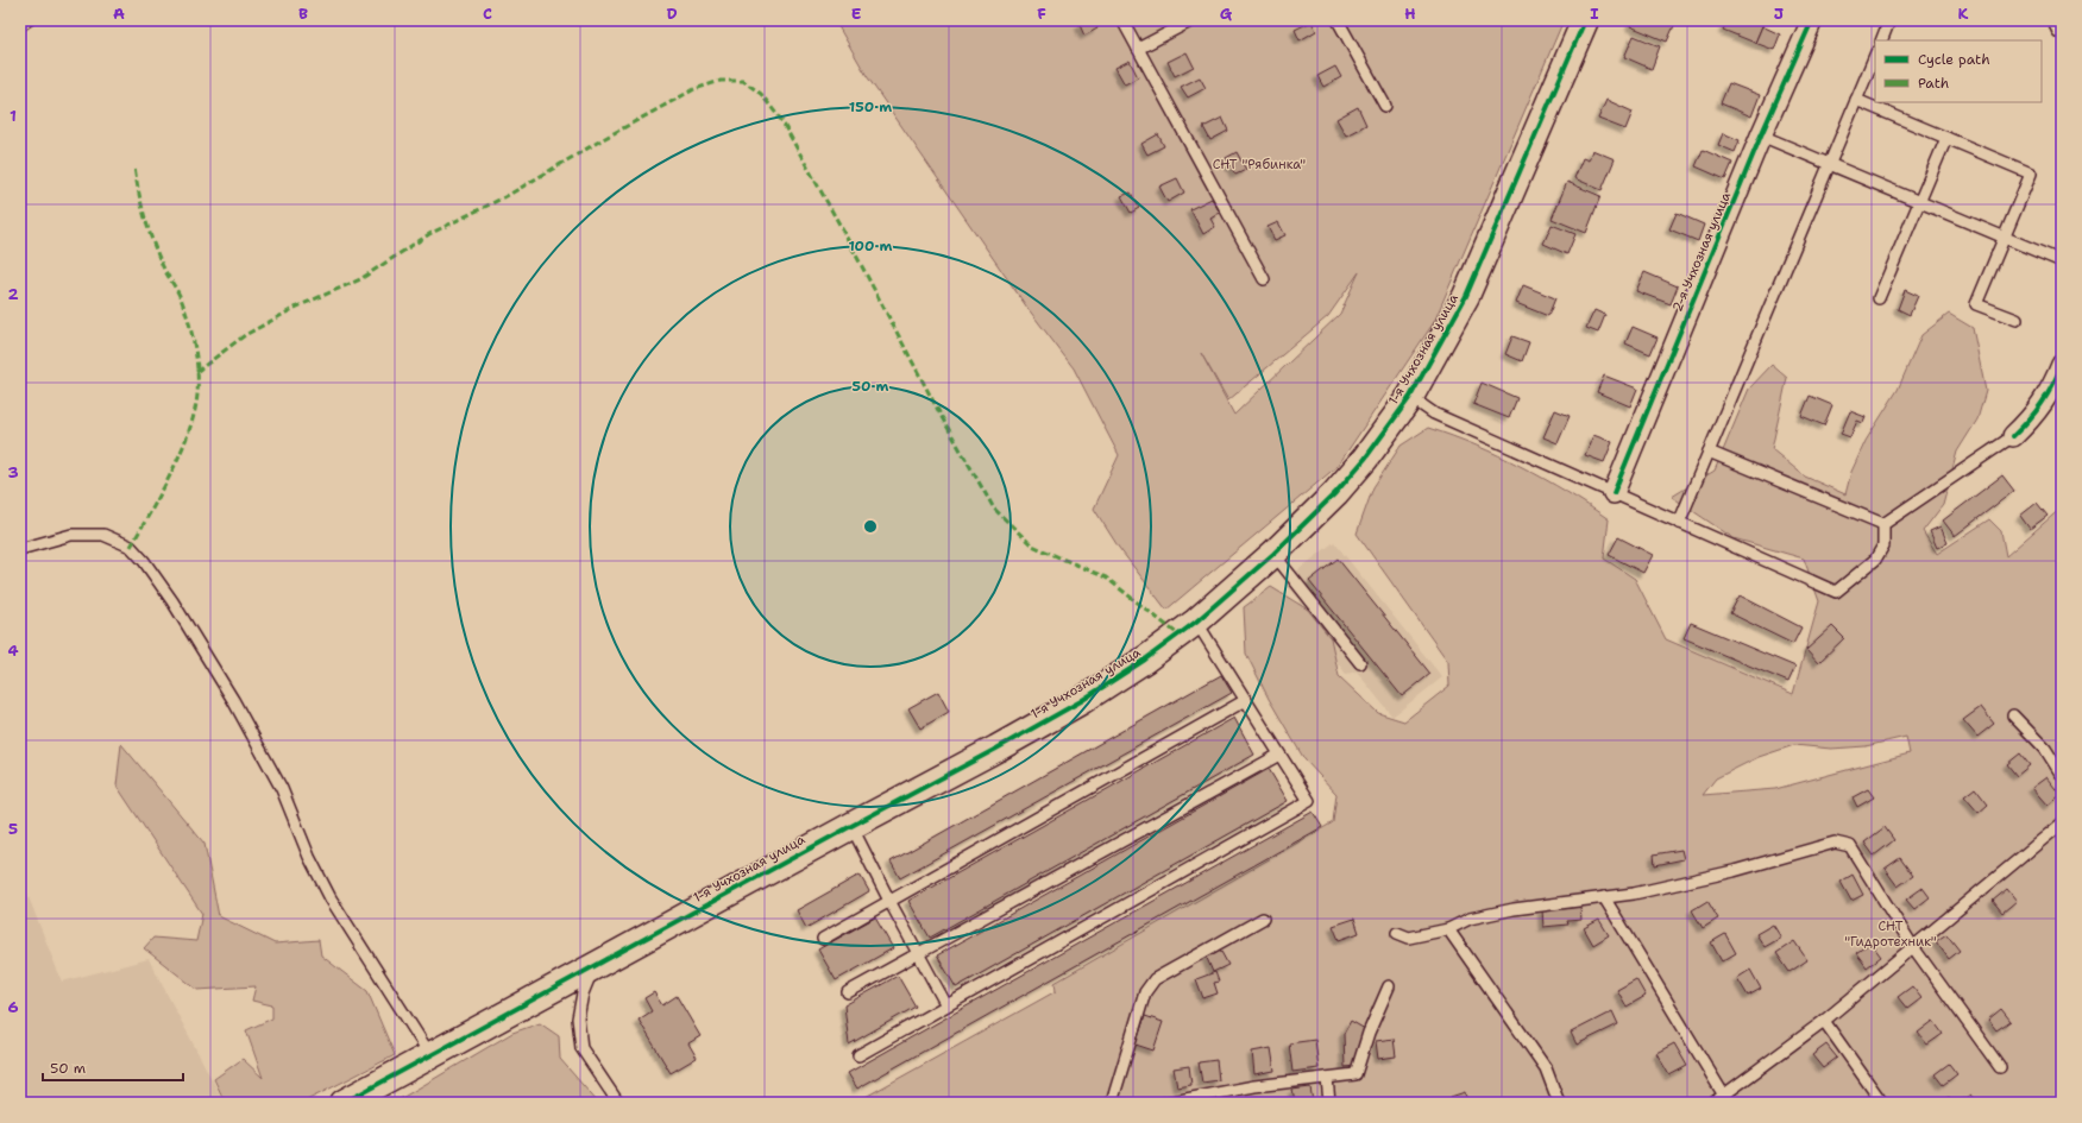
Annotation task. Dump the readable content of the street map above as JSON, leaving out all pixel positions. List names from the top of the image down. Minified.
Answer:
{"streets":{"street":["2-я Учхозная улица","1-я Учхозная улица"]},"parks":["СНТ \"Рябинка\"","СНТ \"Гидротехник\""],"legend":["Cycle path","Path"],"scale_bar":"50 m","grid":{"columns":["A","B","C","D","E","F","G","H","I","J","K"],"rows":["1","2","3","4","5","6"]},"rings":["150 m","100 m","50 m"]}
